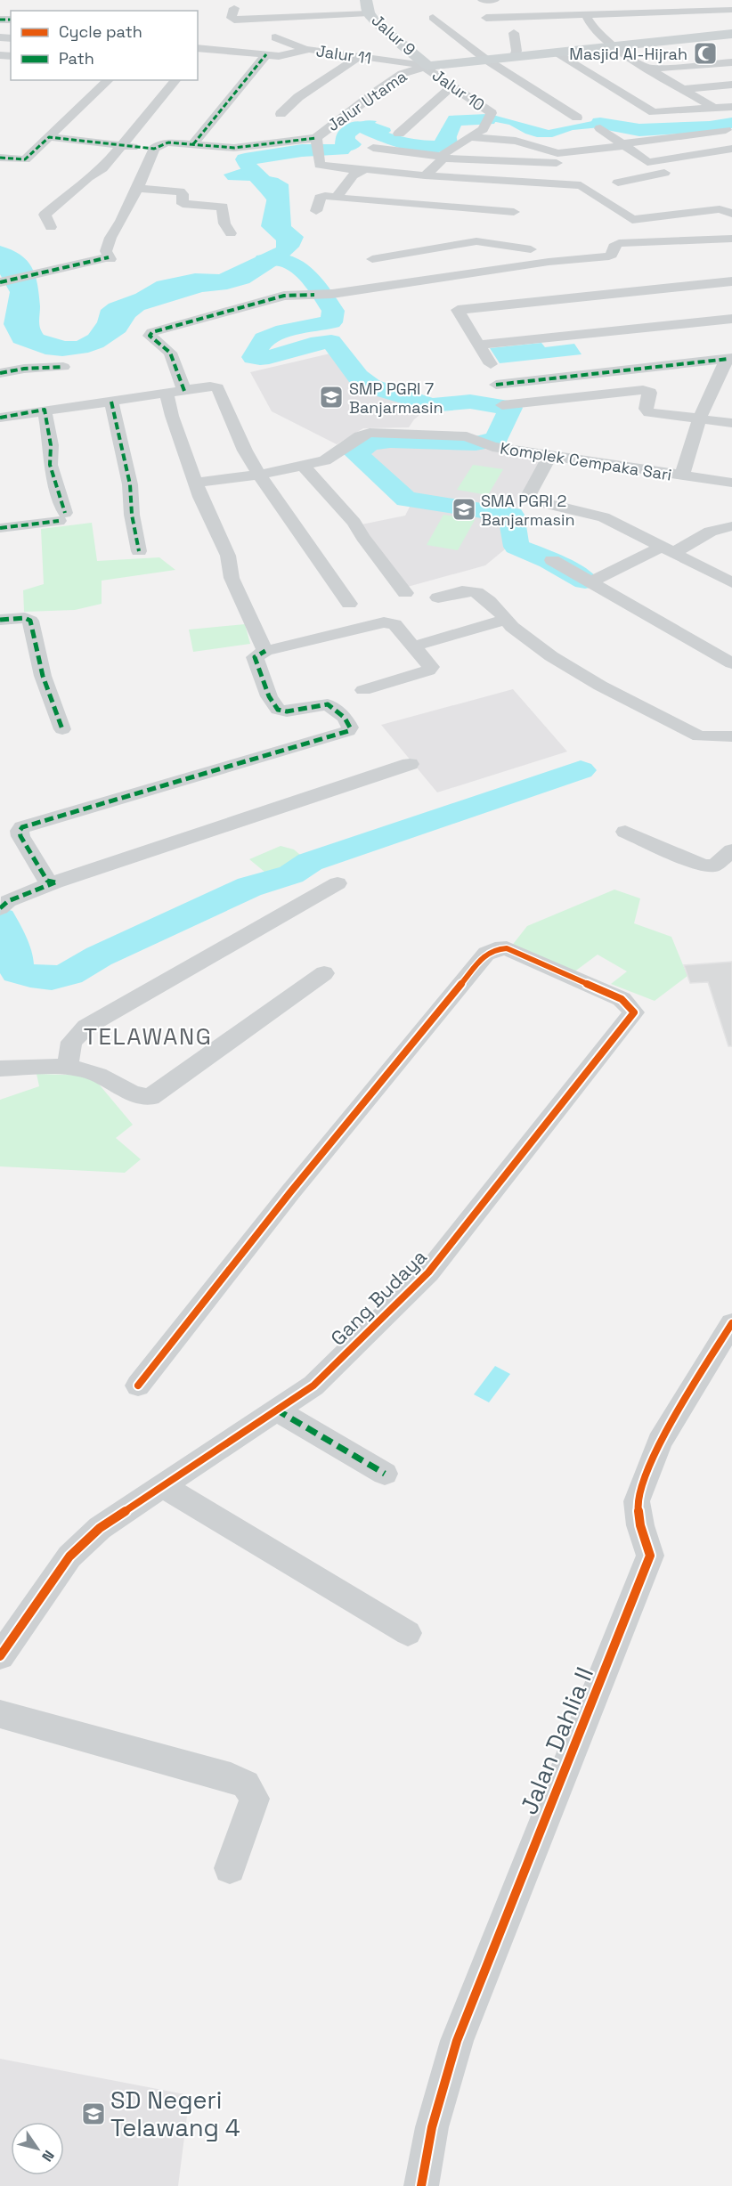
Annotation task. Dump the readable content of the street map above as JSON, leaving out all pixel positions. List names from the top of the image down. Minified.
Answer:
{"streets":{"street":["Jalur 9","Jalur 11","Jalur 10","Jalur Utama","Komplek Cempaka Sari","Gang Budaya","Jalan Dahlia II"]},"crossings":[["Jalur 9","Jalur 11"],["Jalur 9","Jalur 10"],["Jalur 9","Jalur Utama"],["Jalur 11","Jalur 10"],["Jalur 11","Jalur Utama"],["Jalur 10","Jalur Utama"]],"districts":["TELAWANG"],"places":{"mosque":["Masjid Al-Hijrah"],"school or university":["SMP PGRI 7 Banjarmasin","SMA PGRI 2 Banjarmasin","SD Negeri Telawang 4"]},"legend":["Cycle path","Path"],"north":"bottom right"}
